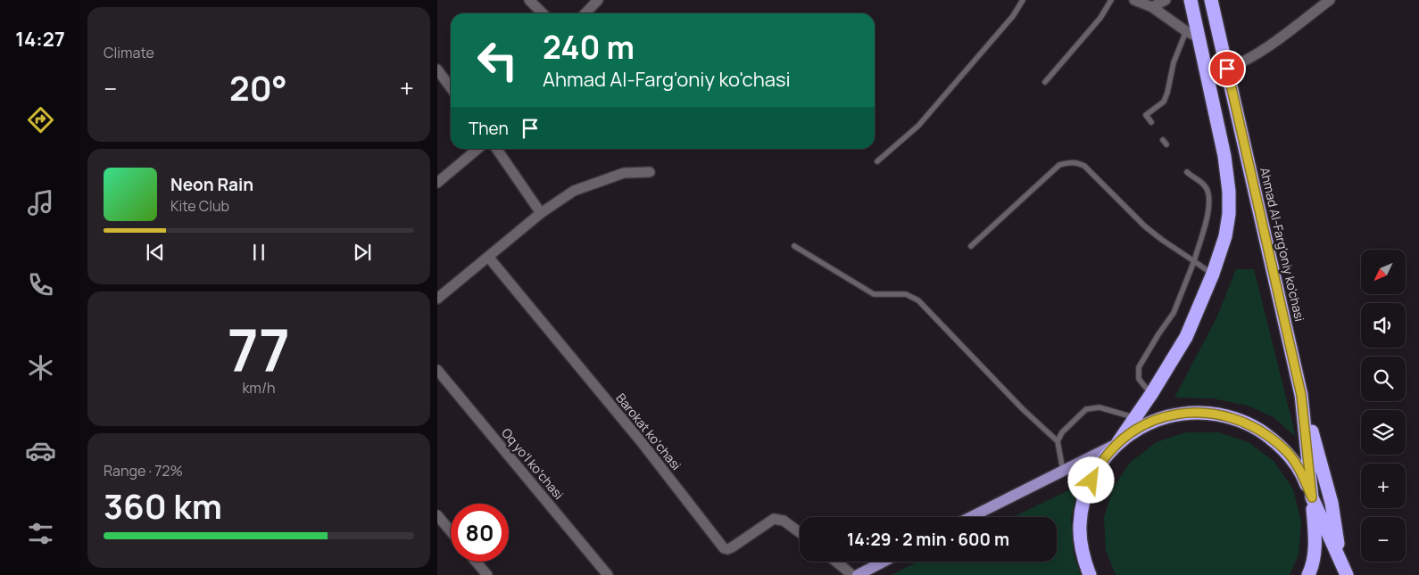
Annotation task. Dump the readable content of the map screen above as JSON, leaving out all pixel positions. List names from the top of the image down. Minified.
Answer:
{"streets":{"highway":["Ahmad Al-Farg'oniy ko'chasi"],"street":["Barokat koʻchasi","Oq yoʻl koʻchasi"]},"north":"bottom left","page":{"tabs":"14:27","tile":["Climate",["77","km/h"],["Range · 72%","360 km"]],"turn":["240 m","Ahmad Al-Farg'oniy ko'chasi"],"heat":["−","20°","+"],"then":"Then","song":["Neon Rain","Kite Club"],"map_buttons":["+","−"],"limit":"80","trip":"14:29 · 2 min · 600 m"}}
